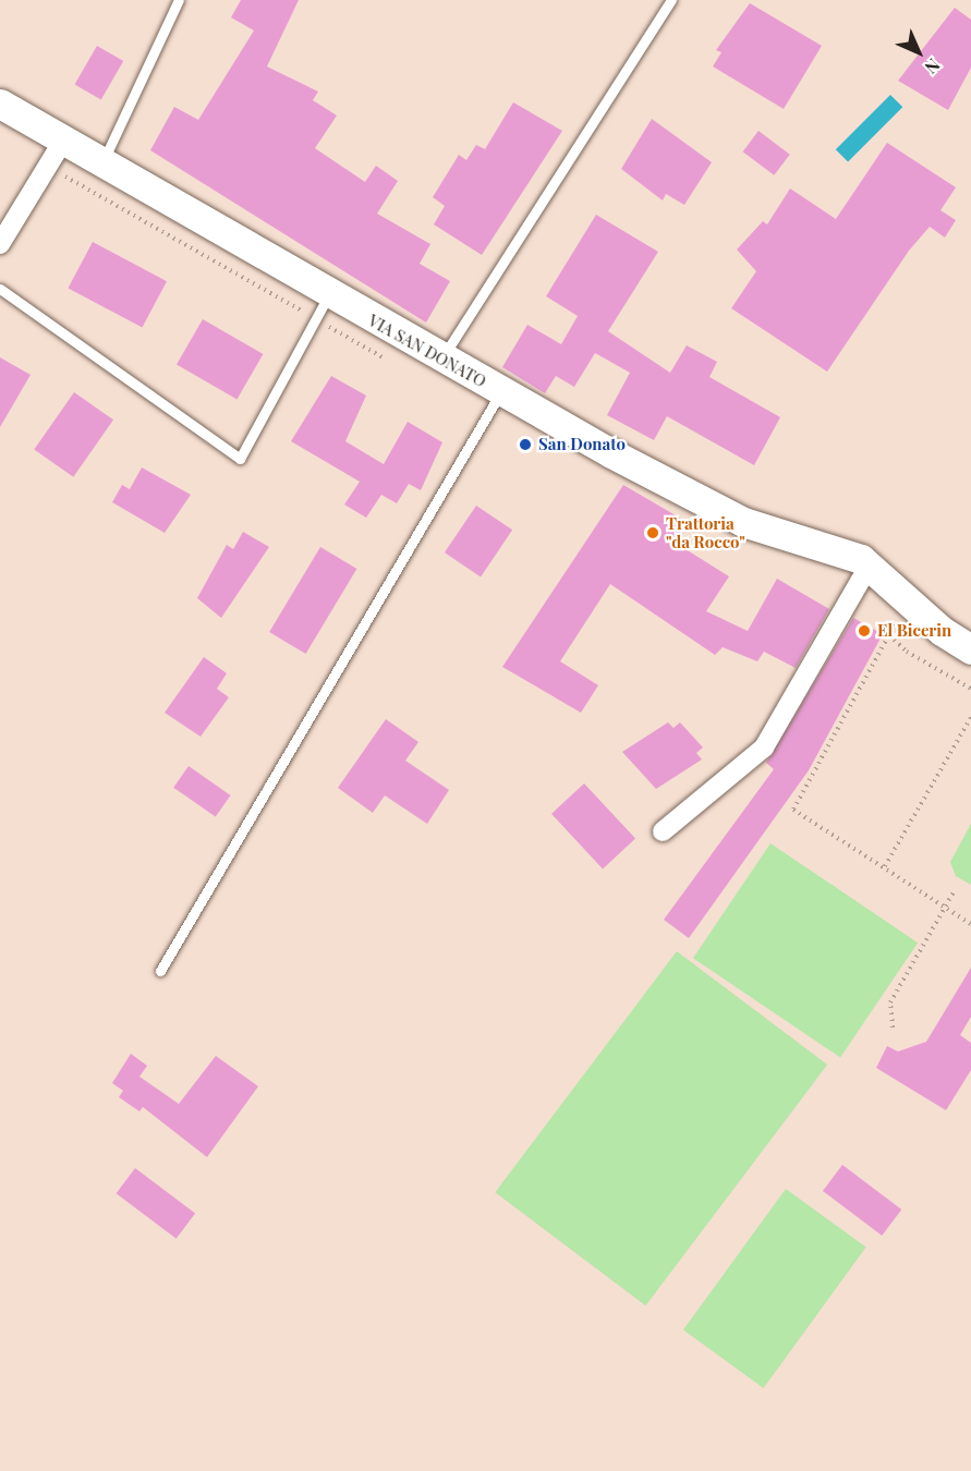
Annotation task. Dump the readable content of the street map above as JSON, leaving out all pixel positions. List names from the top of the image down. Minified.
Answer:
{"streets":{"street":["VIA SAN DONATO"]},"places":["San Donato","Trattoria \"da Rocco\"","El Bicerin"],"north":"bottom right"}
